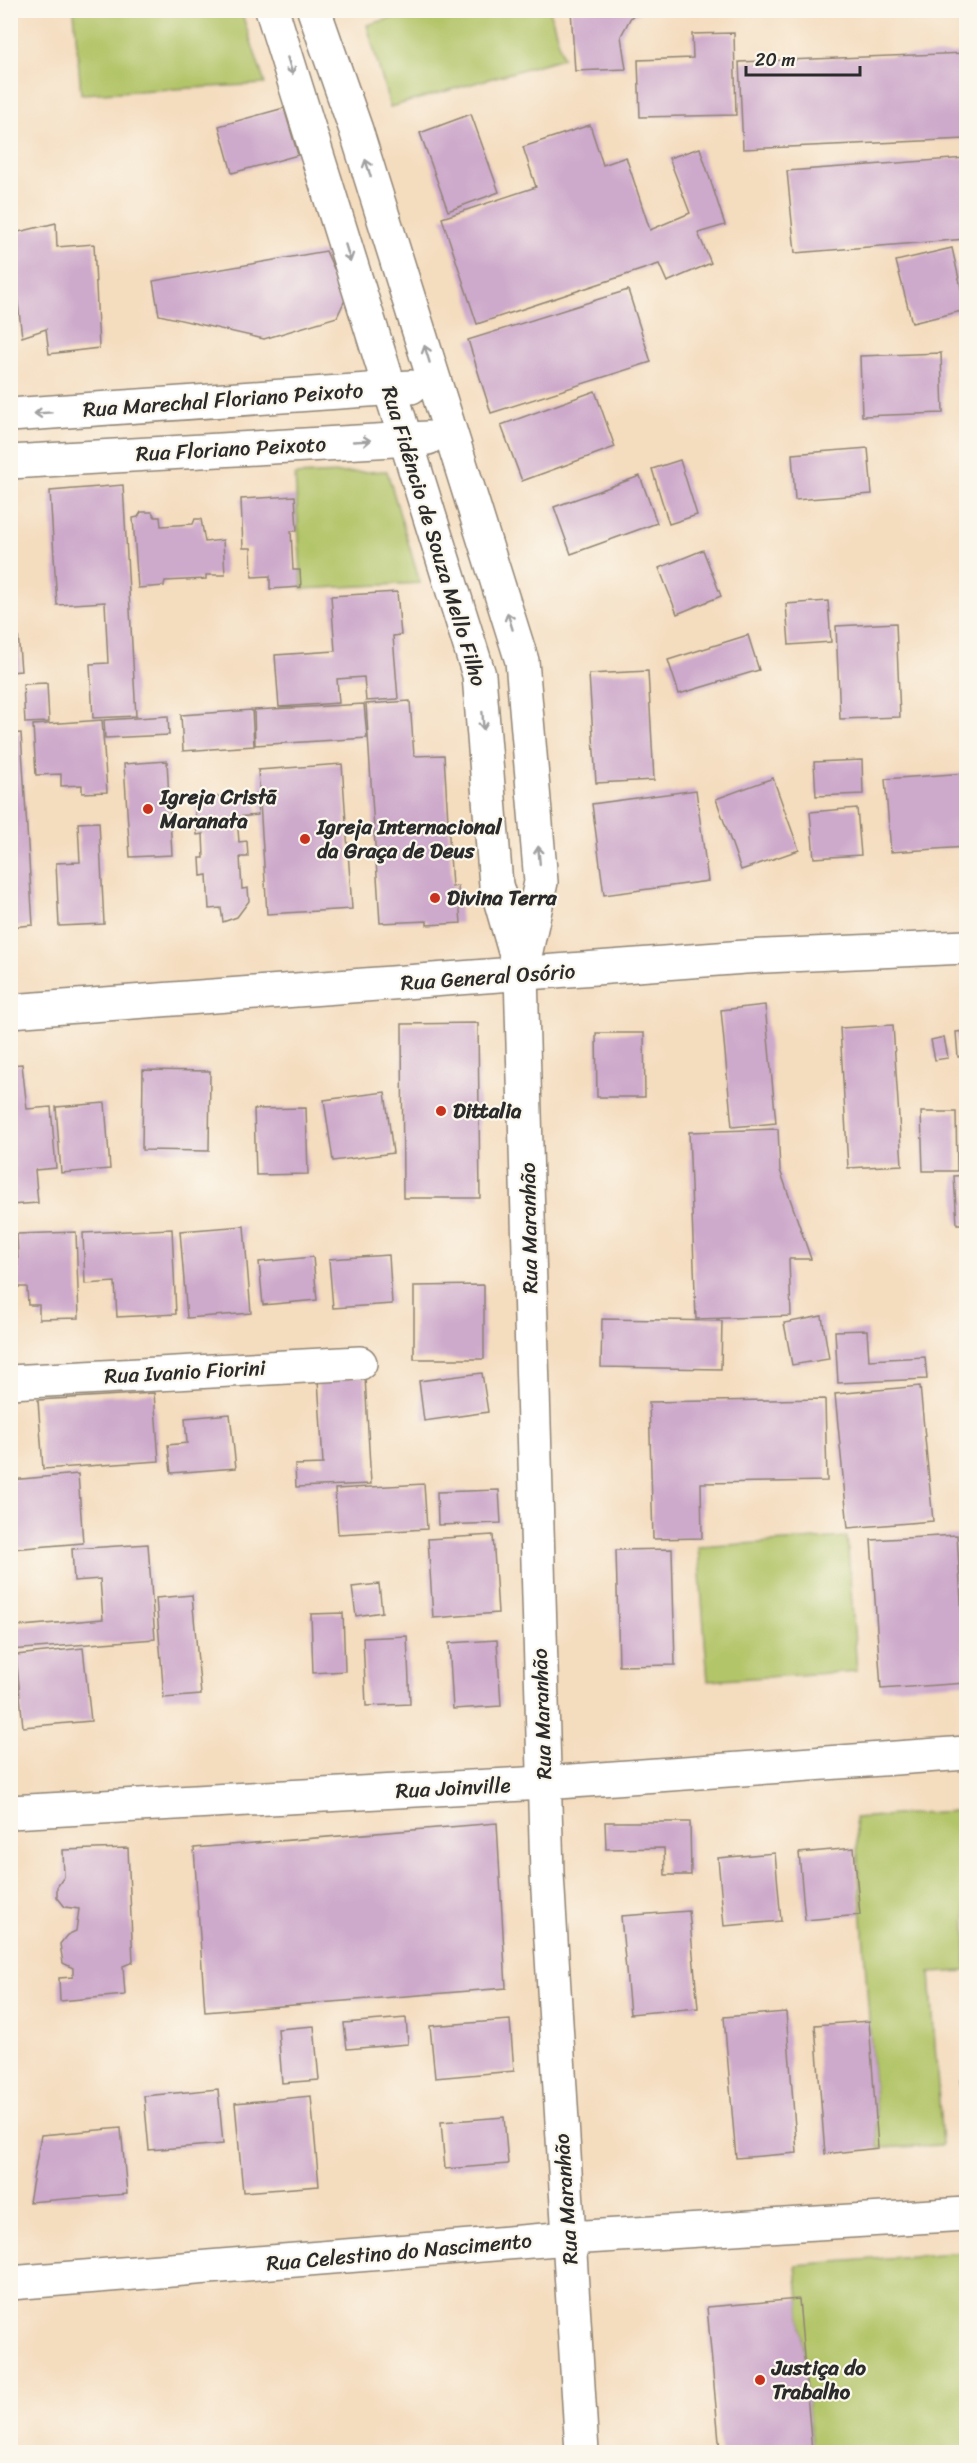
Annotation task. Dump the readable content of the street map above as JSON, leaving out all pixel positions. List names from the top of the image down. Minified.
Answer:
{"streets":{"street":["Rua Marechal Floriano Peixoto","Rua Floriano Peixoto","Rua Fidêncio de Souza Mello Filho","Rua General Osório","Rua Maranhão","Rua Ivanio Fiorini","Rua Joinville","Rua Celestino do Nascimento"]},"crossings":[["Rua Marechal Floriano Peixoto","Rua Fidêncio de Souza Mello Filho"],["Rua Floriano Peixoto","Rua Fidêncio de Souza Mello Filho"],["Rua Fidêncio de Souza Mello Filho","Rua General Osório"],["Rua Fidêncio de Souza Mello Filho","Rua Maranhão"],["Rua General Osório","Rua Maranhão"],["Rua Maranhão","Rua Joinville"],["Rua Maranhão","Rua Celestino do Nascimento"]],"one_way":["Rua Floriano Peixoto"],"places":["Igreja Cristã Maranata","Igreja Internacional da Graça de Deus","Divina Terra","Dittalia","Justiça do Trabalho"],"scale_bar":"20 m"}
